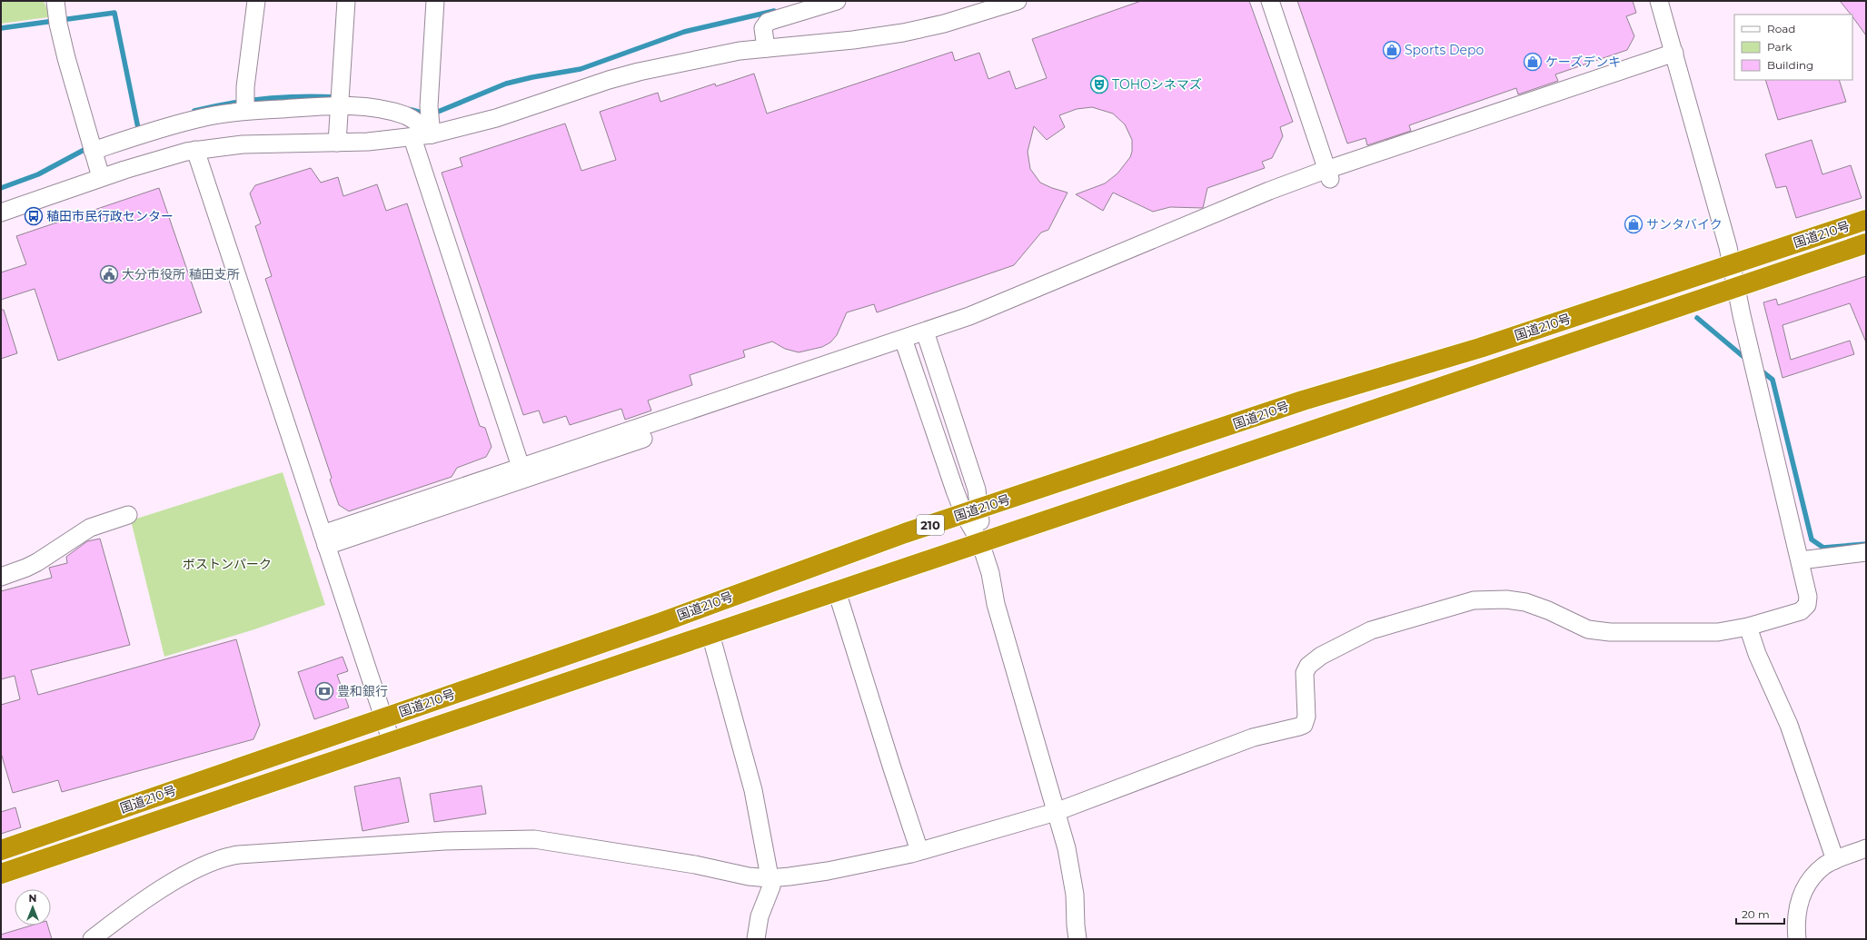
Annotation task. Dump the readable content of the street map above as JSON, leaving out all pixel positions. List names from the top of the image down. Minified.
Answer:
{"streets":{"highway":["国道210号","210"]},"parks":["ボストンパーク"],"places":{"shop":["Sports Depo","ケーズデンキ","サンタバイク"],"theatre":["TOHOシネマズ"],"bus stop":["稙田市民行政センター"],"public building":["大分市役所 稙田支所"],"bank":["豊和銀行"]},"legend":["Road","Park","Building"],"scale_bar":"20 m","north":"top"}
